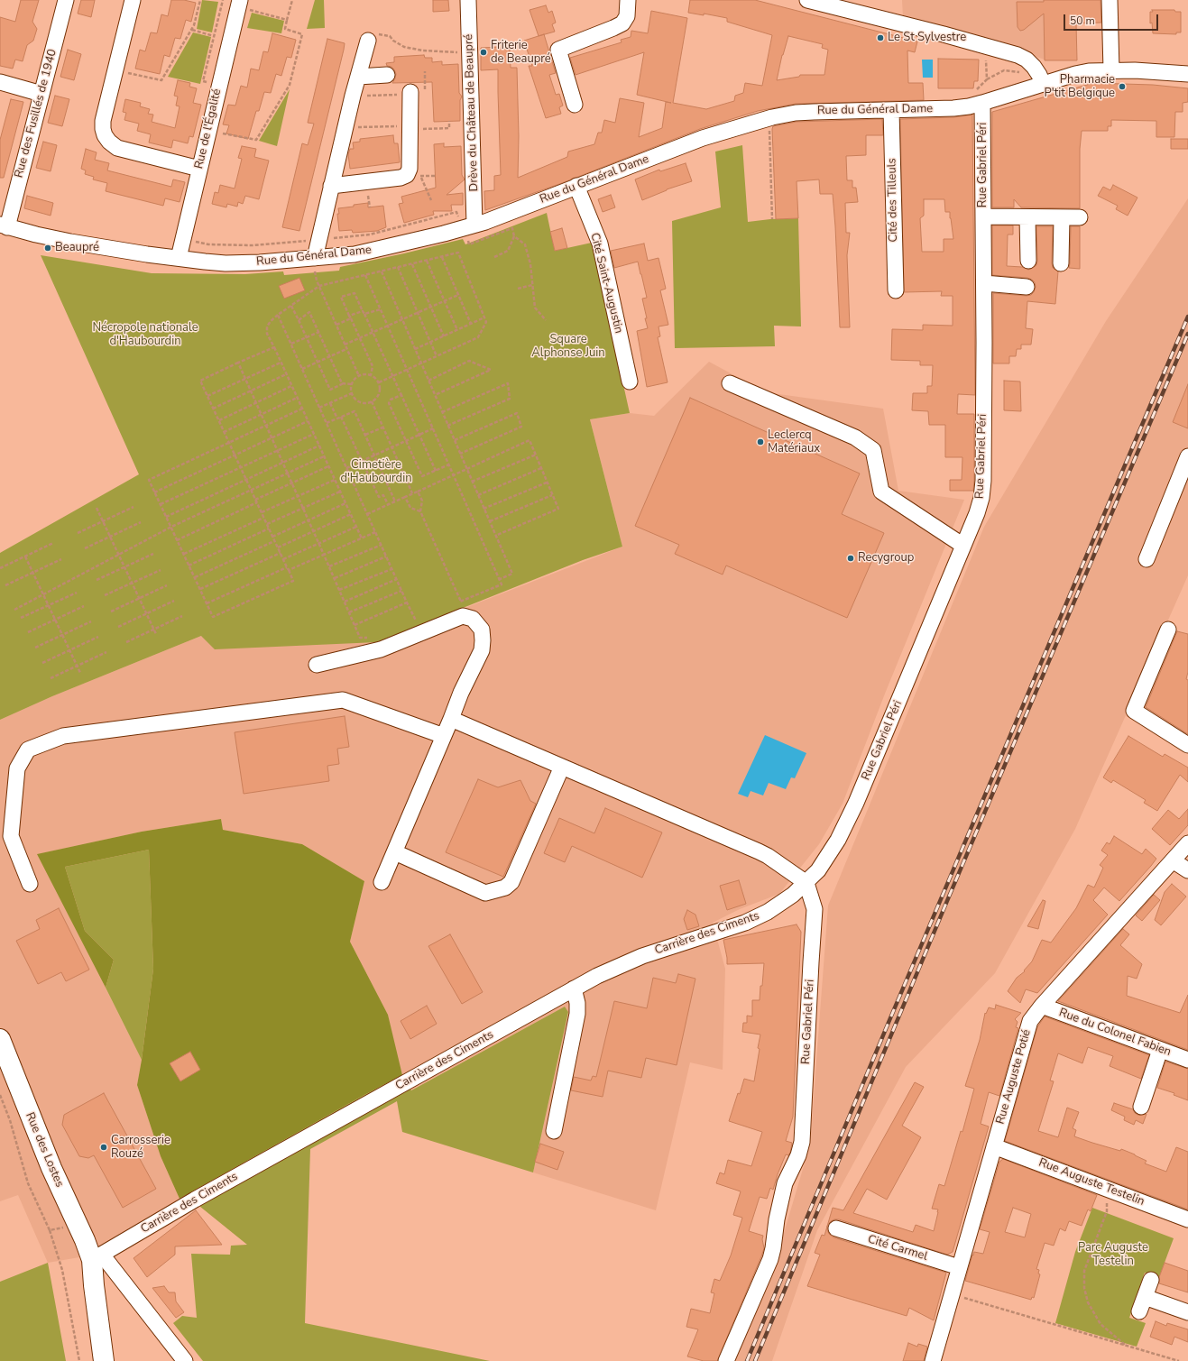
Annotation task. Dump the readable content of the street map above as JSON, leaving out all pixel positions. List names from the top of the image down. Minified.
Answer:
{"streets":{"main road":["Rue des Lostes"],"street":["Rue du Général Dame","Drève du Château de Beaupré","Rue des Fusillés de 1940","Rue de l'Égalité","Rue Gabriel Péri","Cité des Tilleuls","Cité Saint-Augustin","Carrière des Ciments","Rue du Colonel Fabien","Rue Auguste Potié","Rue Auguste Testelin","Cité Carmel"]},"crossings":[["Rue du Général Dame","Drève du Château de Beaupré"],["Rue du Général Dame","Rue des Fusillés de 1940"],["Rue du Général Dame","Rue de l'Égalité"],["Rue du Général Dame","Rue Gabriel Péri"],["Rue du Général Dame","Cité des Tilleuls"],["Rue du Général Dame","Cité Saint-Augustin"],["Rue Gabriel Péri","Carrière des Ciments"],["Carrière des Ciments","Rue des Lostes"],["Rue du Colonel Fabien","Rue Auguste Potié"],["Rue Auguste Potié","Rue Auguste Testelin"],["Rue Auguste Potié","Cité Carmel"]],"parks":["Nécropole nationale d'Haubourdin","Square Alphonse Juin","Cimetière d'Haubourdin","Parc Auguste Testelin"],"places":["Le St Sylvestre","Friterie de Beaupré","Pharmacie P'tit Belgique","Beaupré","Leclercq Matériaux","Recygroup","Carrosserie Rouzé"],"scale_bar":"50 m"}
